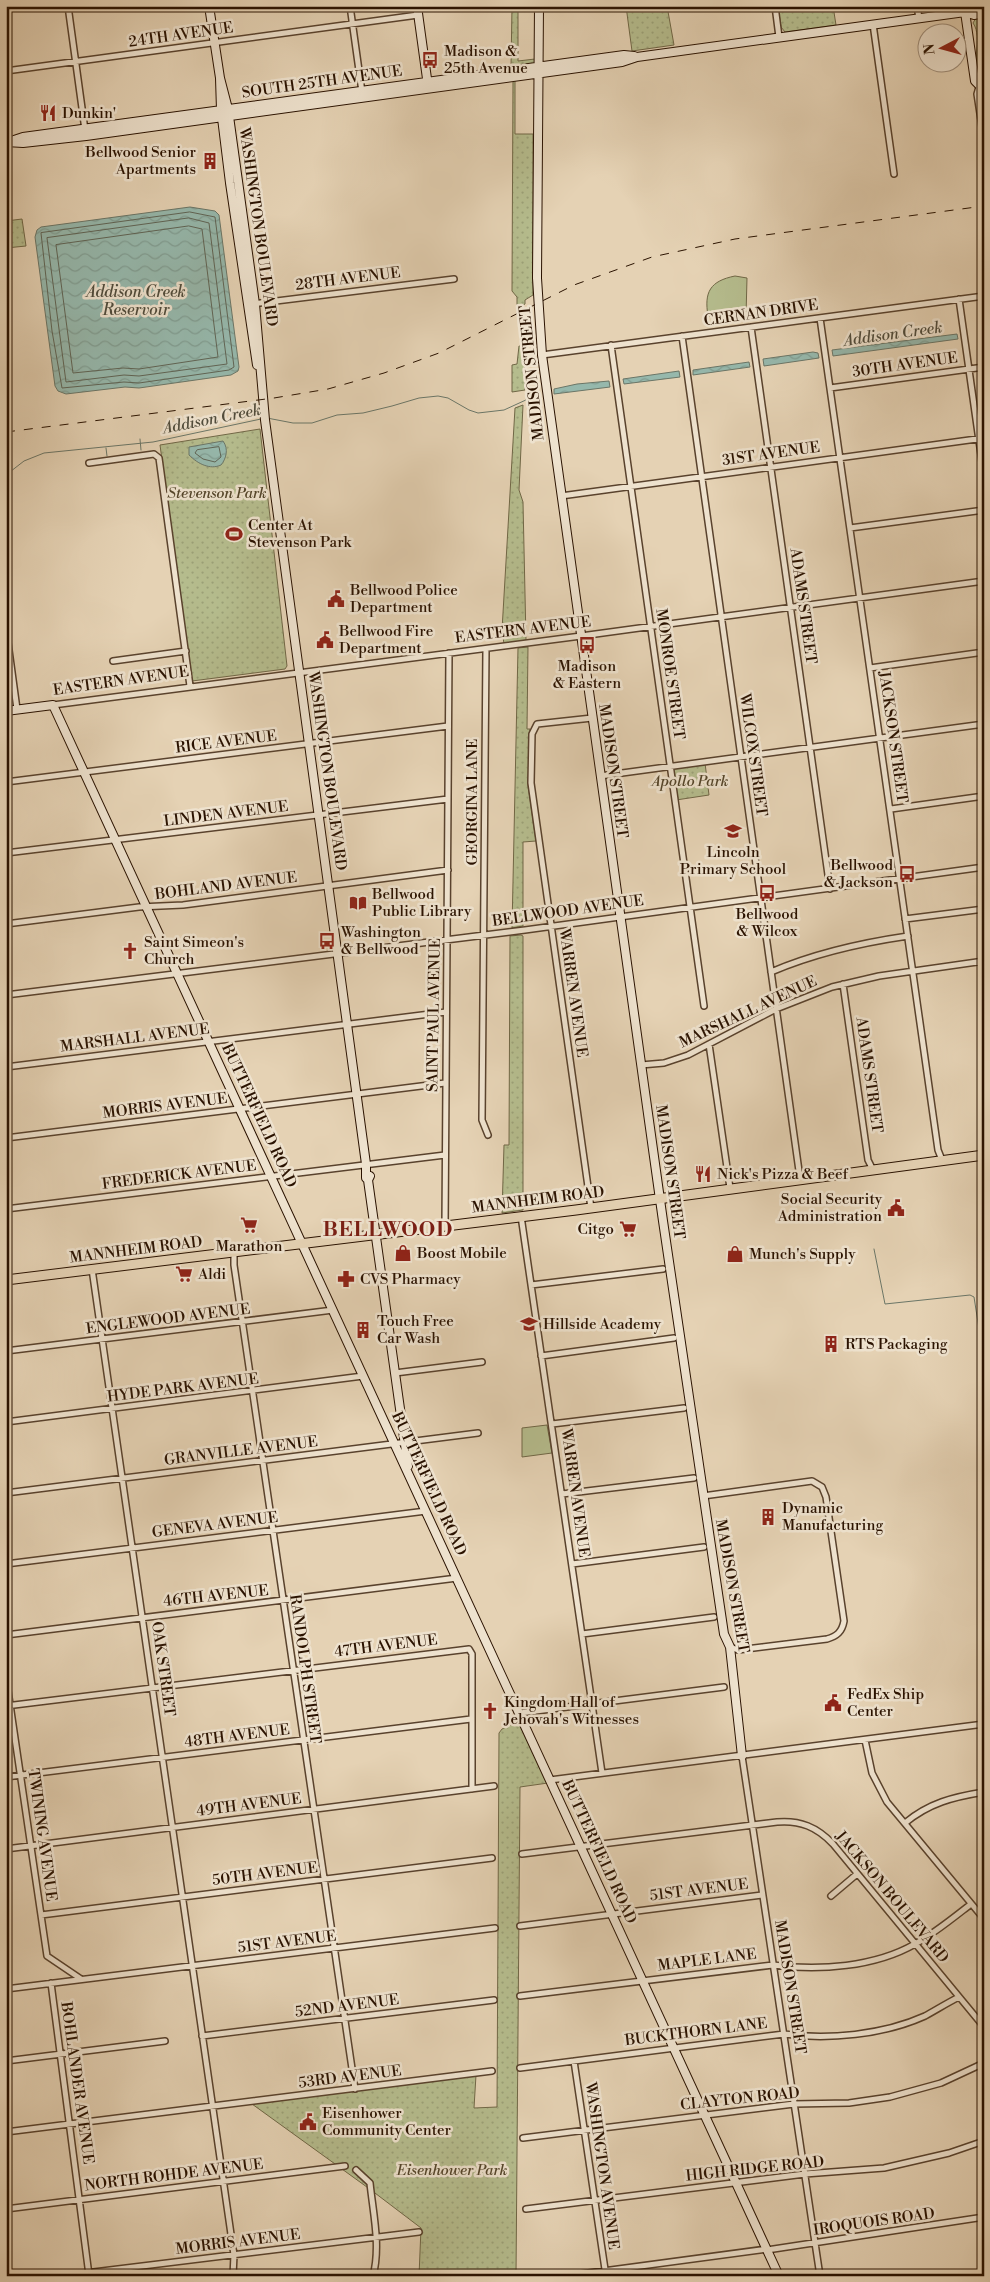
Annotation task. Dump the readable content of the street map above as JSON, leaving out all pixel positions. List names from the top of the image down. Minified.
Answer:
{"streets":{"main road":["SOUTH 25TH AVENUE","WASHINGTON BOULEVARD","MADISON STREET","EASTERN AVENUE","BUTTERFIELD ROAD","MANNHEIM ROAD"],"street":["24TH AVENUE","28TH AVENUE","CERNAN DRIVE","30TH AVENUE","31ST AVENUE","ADAMS STREET","MONROE STREET","JACKSON STREET","RICE AVENUE","WILCOX STREET","GEORGINA LANE","LINDEN AVENUE","BOHLAND AVENUE","BELLWOOD AVENUE","WARREN AVENUE","MARSHALL AVENUE","SAINT PAUL AVENUE","MORRIS AVENUE","FREDERICK AVENUE","ENGLEWOOD AVENUE","HYDE PARK AVENUE","GRANVILLE AVENUE","GENEVA AVENUE","46TH AVENUE","47TH AVENUE","OAK STREET","RANDOLPH STREET","48TH AVENUE","49TH AVENUE","TWINING AVENUE","50TH AVENUE","51ST AVENUE","JACKSON BOULEVARD","MAPLE LANE","52ND AVENUE","BUCKTHORN LANE","53RD AVENUE","BOHLANDER AVENUE","CLAYTON ROAD","WASHINGTON AVENUE","HIGH RIDGE ROAD","NORTH ROHDE AVENUE","IROQUOIS ROAD"]},"crossings":[["24TH AVENUE","WASHINGTON BOULEVARD"],["SOUTH 25TH AVENUE","WASHINGTON BOULEVARD"],["SOUTH 25TH AVENUE","MADISON STREET"],["WASHINGTON BOULEVARD","28TH AVENUE"],["WASHINGTON BOULEVARD","EASTERN AVENUE"],["WASHINGTON BOULEVARD","RICE AVENUE"],["WASHINGTON BOULEVARD","LINDEN AVENUE"],["WASHINGTON BOULEVARD","BOHLAND AVENUE"],["WASHINGTON BOULEVARD","BELLWOOD AVENUE"],["WASHINGTON BOULEVARD","MARSHALL AVENUE"],["WASHINGTON BOULEVARD","MORRIS AVENUE"],["WASHINGTON BOULEVARD","BUTTERFIELD ROAD"],["WASHINGTON BOULEVARD","FREDERICK AVENUE"],["WASHINGTON BOULEVARD","MANNHEIM ROAD"],["WASHINGTON BOULEVARD","GRANVILLE AVENUE"],["CERNAN DRIVE","MADISON STREET"],["CERNAN DRIVE","ADAMS STREET"],["CERNAN DRIVE","MONROE STREET"],["CERNAN DRIVE","JACKSON STREET"],["CERNAN DRIVE","WILCOX STREET"],["30TH AVENUE","JACKSON STREET"],["MADISON STREET","31ST AVENUE"],["MADISON STREET","EASTERN AVENUE"],["MADISON STREET","BELLWOOD AVENUE"],["MADISON STREET","WARREN AVENUE"],["MADISON STREET","MARSHALL AVENUE"],["MADISON STREET","MANNHEIM ROAD"],["MADISON STREET","51ST AVENUE"],["MADISON STREET","JACKSON BOULEVARD"],["MADISON STREET","MAPLE LANE"],["MADISON STREET","BUCKTHORN LANE"],["MADISON STREET","CLAYTON ROAD"],["MADISON STREET","HIGH RIDGE ROAD"],["MADISON STREET","IROQUOIS ROAD"],["31ST AVENUE","ADAMS STREET"],["31ST AVENUE","MONROE STREET"],["31ST AVENUE","JACKSON STREET"],["31ST AVENUE","WILCOX STREET"],["ADAMS STREET","EASTERN AVENUE"],["ADAMS STREET","BELLWOOD AVENUE"],["ADAMS STREET","MARSHALL AVENUE"],["ADAMS STREET","MANNHEIM ROAD"],["EASTERN AVENUE","MONROE STREET"],["EASTERN AVENUE","JACKSON STREET"],["EASTERN AVENUE","WILCOX STREET"],["EASTERN AVENUE","GEORGINA LANE"],["EASTERN AVENUE","SAINT PAUL AVENUE"],["EASTERN AVENUE","BUTTERFIELD ROAD"],["MONROE STREET","BELLWOOD AVENUE"],["JACKSON STREET","BELLWOOD AVENUE"],["JACKSON STREET","MARSHALL AVENUE"],["JACKSON STREET","MANNHEIM ROAD"],["RICE AVENUE","SAINT PAUL AVENUE"],["RICE AVENUE","BUTTERFIELD ROAD"],["WILCOX STREET","BELLWOOD AVENUE"],["WILCOX STREET","MARSHALL AVENUE"],["WILCOX STREET","MANNHEIM ROAD"],["GEORGINA LANE","BELLWOOD AVENUE"],["LINDEN AVENUE","SAINT PAUL AVENUE"],["LINDEN AVENUE","BUTTERFIELD ROAD"],["BOHLAND AVENUE","SAINT PAUL AVENUE"],["BOHLAND AVENUE","BUTTERFIELD ROAD"],["BELLWOOD AVENUE","WARREN AVENUE"],["BELLWOOD AVENUE","SAINT PAUL AVENUE"],["BELLWOOD AVENUE","BUTTERFIELD ROAD"],["WARREN AVENUE","MANNHEIM ROAD"],["MARSHALL AVENUE","SAINT PAUL AVENUE"],["MARSHALL AVENUE","BUTTERFIELD ROAD"],["SAINT PAUL AVENUE","MORRIS AVENUE"],["SAINT PAUL AVENUE","FREDERICK AVENUE"],["SAINT PAUL AVENUE","MANNHEIM ROAD"],["MORRIS AVENUE","BUTTERFIELD ROAD"],["MORRIS AVENUE","OAK STREET"],["MORRIS AVENUE","BOHLANDER AVENUE"],["BUTTERFIELD ROAD","FREDERICK AVENUE"],["BUTTERFIELD ROAD","MANNHEIM ROAD"],["BUTTERFIELD ROAD","ENGLEWOOD AVENUE"],["BUTTERFIELD ROAD","HYDE PARK AVENUE"],["BUTTERFIELD ROAD","GRANVILLE AVENUE"],["BUTTERFIELD ROAD","GENEVA AVENUE"],["BUTTERFIELD ROAD","46TH AVENUE"],["BUTTERFIELD ROAD","51ST AVENUE"],["BUTTERFIELD ROAD","JACKSON BOULEVARD"],["BUTTERFIELD ROAD","MAPLE LANE"],["BUTTERFIELD ROAD","BUCKTHORN LANE"],["BUTTERFIELD ROAD","CLAYTON ROAD"],["BUTTERFIELD ROAD","HIGH RIDGE ROAD"],["BUTTERFIELD ROAD","IROQUOIS ROAD"],["MANNHEIM ROAD","OAK STREET"],["MANNHEIM ROAD","RANDOLPH STREET"],["ENGLEWOOD AVENUE","OAK STREET"],["ENGLEWOOD AVENUE","RANDOLPH STREET"],["HYDE PARK AVENUE","OAK STREET"],["HYDE PARK AVENUE","RANDOLPH STREET"],["GRANVILLE AVENUE","OAK STREET"],["GRANVILLE AVENUE","RANDOLPH STREET"],["GENEVA AVENUE","OAK STREET"],["GENEVA AVENUE","RANDOLPH STREET"],["46TH AVENUE","OAK STREET"],["46TH AVENUE","RANDOLPH STREET"],["47TH AVENUE","OAK STREET"],["47TH AVENUE","RANDOLPH STREET"],["47TH AVENUE","48TH AVENUE"],["47TH AVENUE","TWINING AVENUE"],["OAK STREET","48TH AVENUE"],["OAK STREET","49TH AVENUE"],["OAK STREET","50TH AVENUE"],["OAK STREET","51ST AVENUE"],["OAK STREET","52ND AVENUE"],["OAK STREET","53RD AVENUE"],["OAK STREET","NORTH ROHDE AVENUE"],["RANDOLPH STREET","48TH AVENUE"],["RANDOLPH STREET","49TH AVENUE"],["RANDOLPH STREET","50TH AVENUE"],["RANDOLPH STREET","51ST AVENUE"],["RANDOLPH STREET","52ND AVENUE"],["RANDOLPH STREET","53RD AVENUE"],["48TH AVENUE","TWINING AVENUE"],["49TH AVENUE","TWINING AVENUE"],["TWINING AVENUE","50TH AVENUE"],["TWINING AVENUE","51ST AVENUE"],["51ST AVENUE","BOHLANDER AVENUE"],["JACKSON BOULEVARD","MAPLE LANE"],["JACKSON BOULEVARD","BUCKTHORN LANE"],["BUCKTHORN LANE","WASHINGTON AVENUE"],["53RD AVENUE","BOHLANDER AVENUE"],["BOHLANDER AVENUE","NORTH ROHDE AVENUE"],["CLAYTON ROAD","WASHINGTON AVENUE"],["WASHINGTON AVENUE","HIGH RIDGE ROAD"],["WASHINGTON AVENUE","IROQUOIS ROAD"]],"districts":["BELLWOOD"],"water":["Addison Creek Reservoir","Addison Creek"],"parks":["Stevenson Park","Apollo Park","Eisenhower Park"],"places":{"bus stop":["Madison & 25th Avenue","Madison & Eastern","Bellwood & Jackson","Bellwood & Wilcox","Washington & Bellwood"],"restaurant":["Dunkin'","Nick's Pizza & Beef"],"building":["Bellwood Senior Apartments","Touch Free Car Wash","RTS Packaging","Dynamic Manufacturing"],"sports":["Center At Stevenson Park"],"public building":["Bellwood Police Department","Bellwood Fire Department","Social Security Administration","FedEx Ship Center","Eisenhower Community Center"],"school or university":["Lincoln Primary School","Hillside Academy"],"library":["Bellwood Public Library"],"church":["Saint Simeon's Church","Kingdom Hall of Jehovah's Witnesses"],"supermarket":["Marathon","Citgo","Aldi"],"shop":["Boost Mobile","Munch's Supply"],"pharmacy":["CVS Pharmacy"]},"north":"left"}
